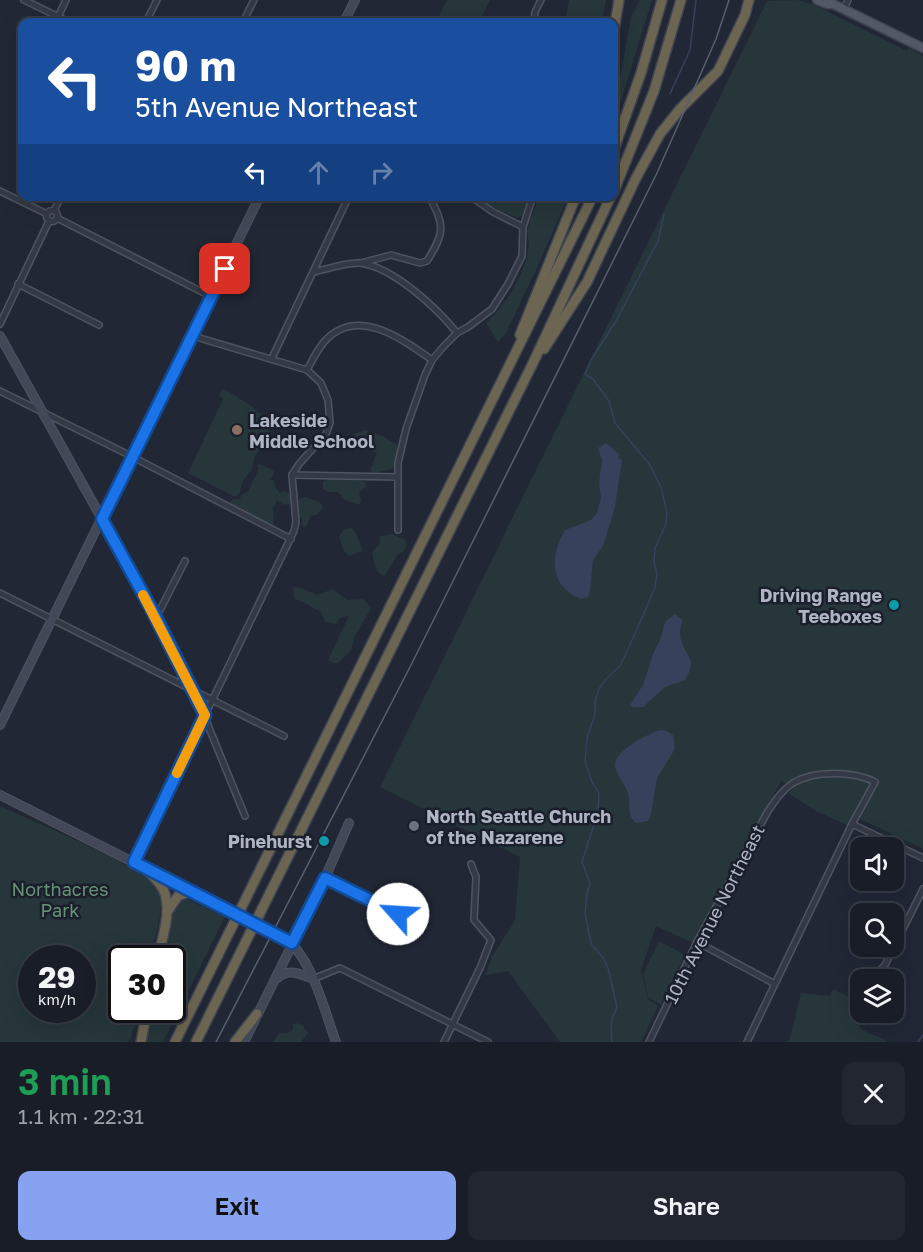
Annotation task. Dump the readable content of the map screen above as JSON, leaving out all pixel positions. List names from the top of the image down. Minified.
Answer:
{"streets":{"street":["10th Avenue Northeast"]},"parks":["Northacres Park"],"places":["Lakeside Middle School","Driving Range Teeboxes","North Seattle Church of the Nazarene","Pinehurst"],"page":{"turn":["90 m","5th Avenue Northeast"],"speed":"29 km/h","limit":"30","heading":["3 min","1.1 km · 22:31"],"buttons":["Exit","Share"]}}
